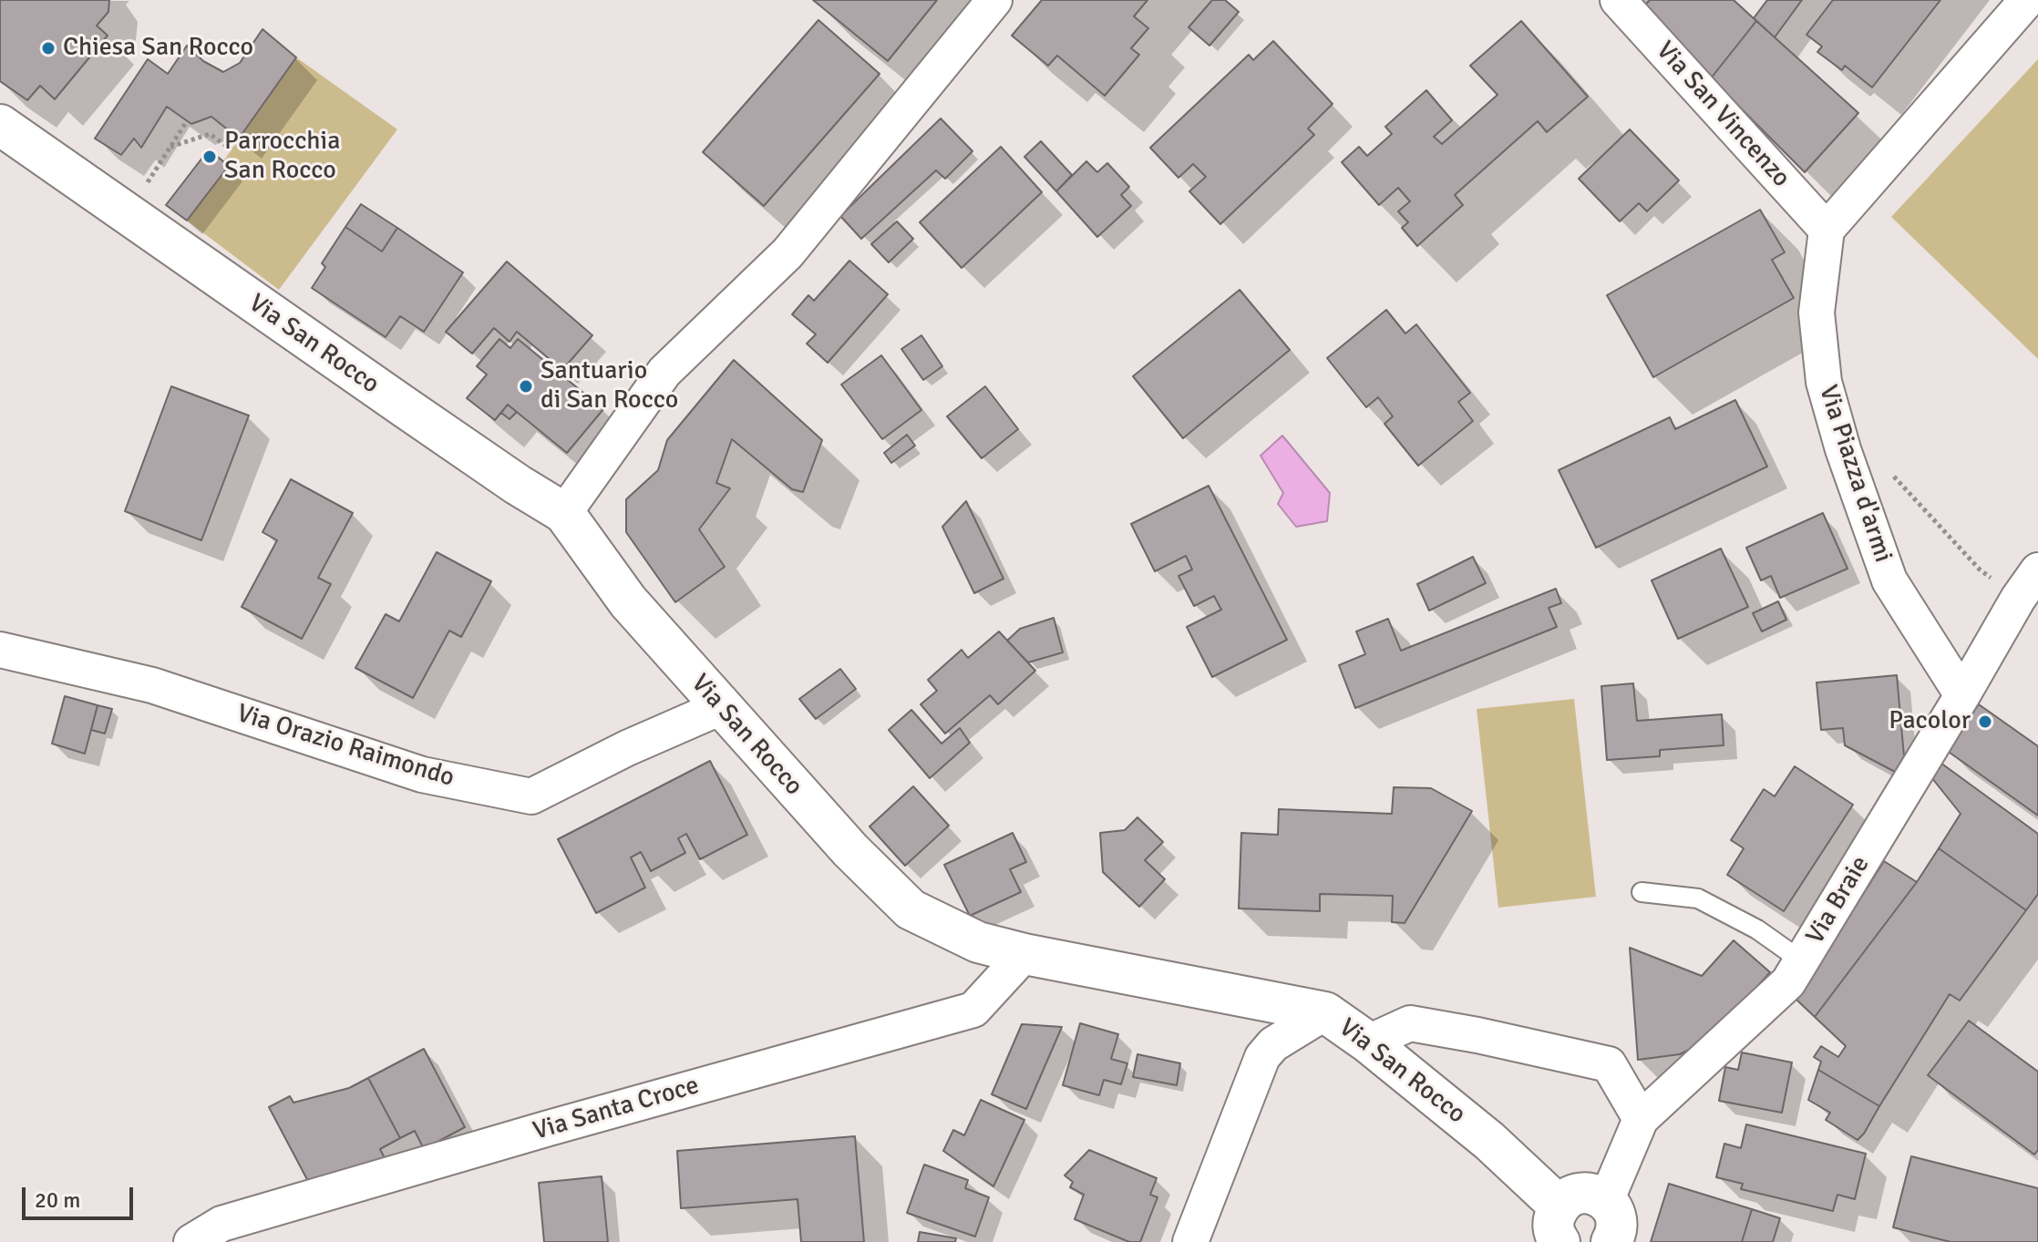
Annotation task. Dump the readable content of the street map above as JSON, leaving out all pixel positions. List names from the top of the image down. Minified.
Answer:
{"streets":{"street":["Via San Vincenzo","Via San Rocco","Via Piazza d'armi","Via Orazio Raimondo","Via Braie","Via Santa Croce"]},"crossings":[["Via San Vincenzo","Via Piazza d'armi"],["Via San Rocco","Via Orazio Raimondo"],["Via San Rocco","Via Santa Croce"],["Via Piazza d'armi","Via Braie"]],"places":["Chiesa San Rocco","Parrocchia San Rocco","Santuario di San Rocco","Pacolor"],"scale_bar":"20 m"}
